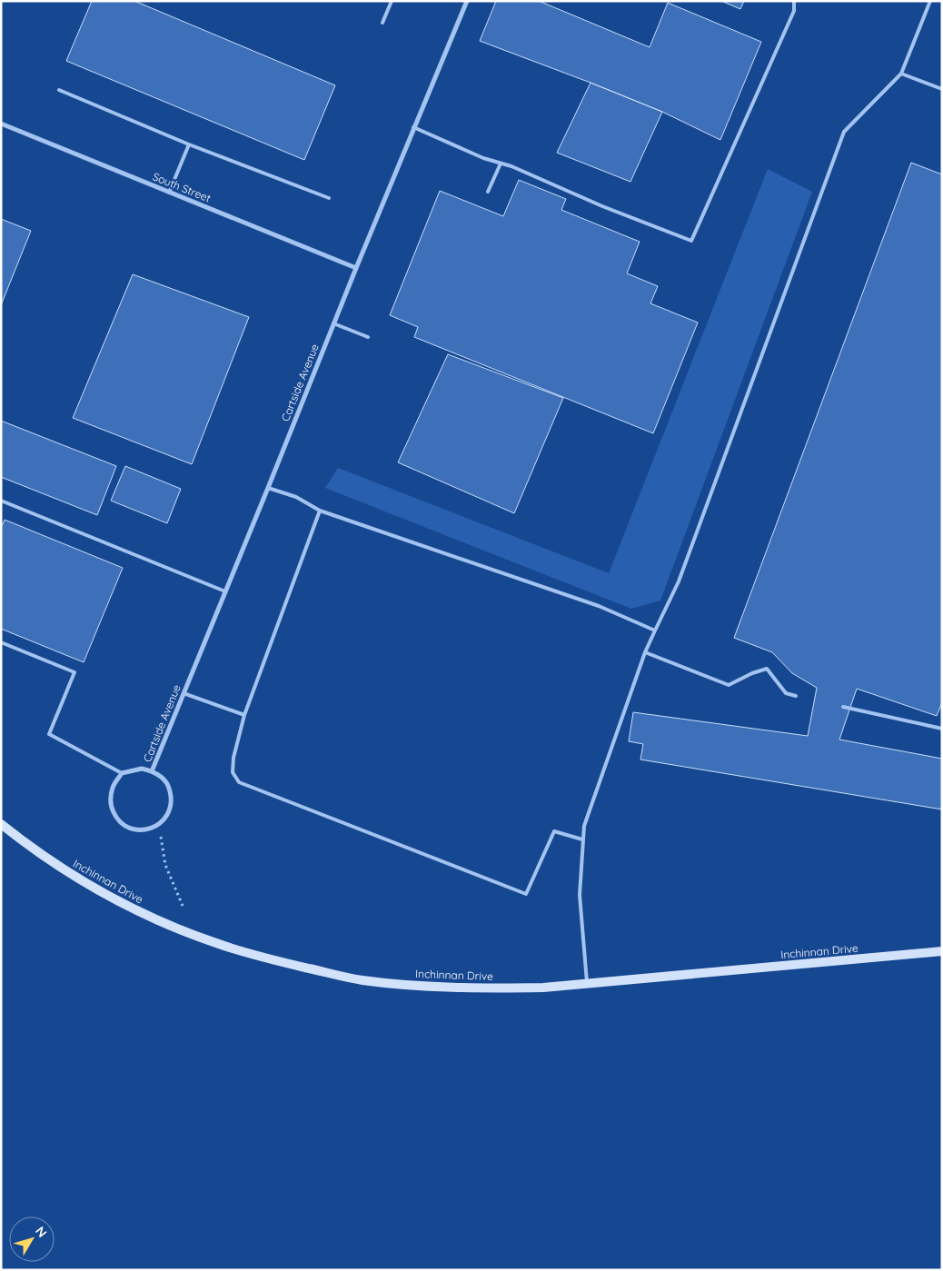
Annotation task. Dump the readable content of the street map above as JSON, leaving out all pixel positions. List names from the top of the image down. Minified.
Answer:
{"streets":{"street":["South Street","Cartside Avenue","Inchinnan Drive"]},"crossings":[["South Street","Cartside Avenue"]],"north":"top right"}
